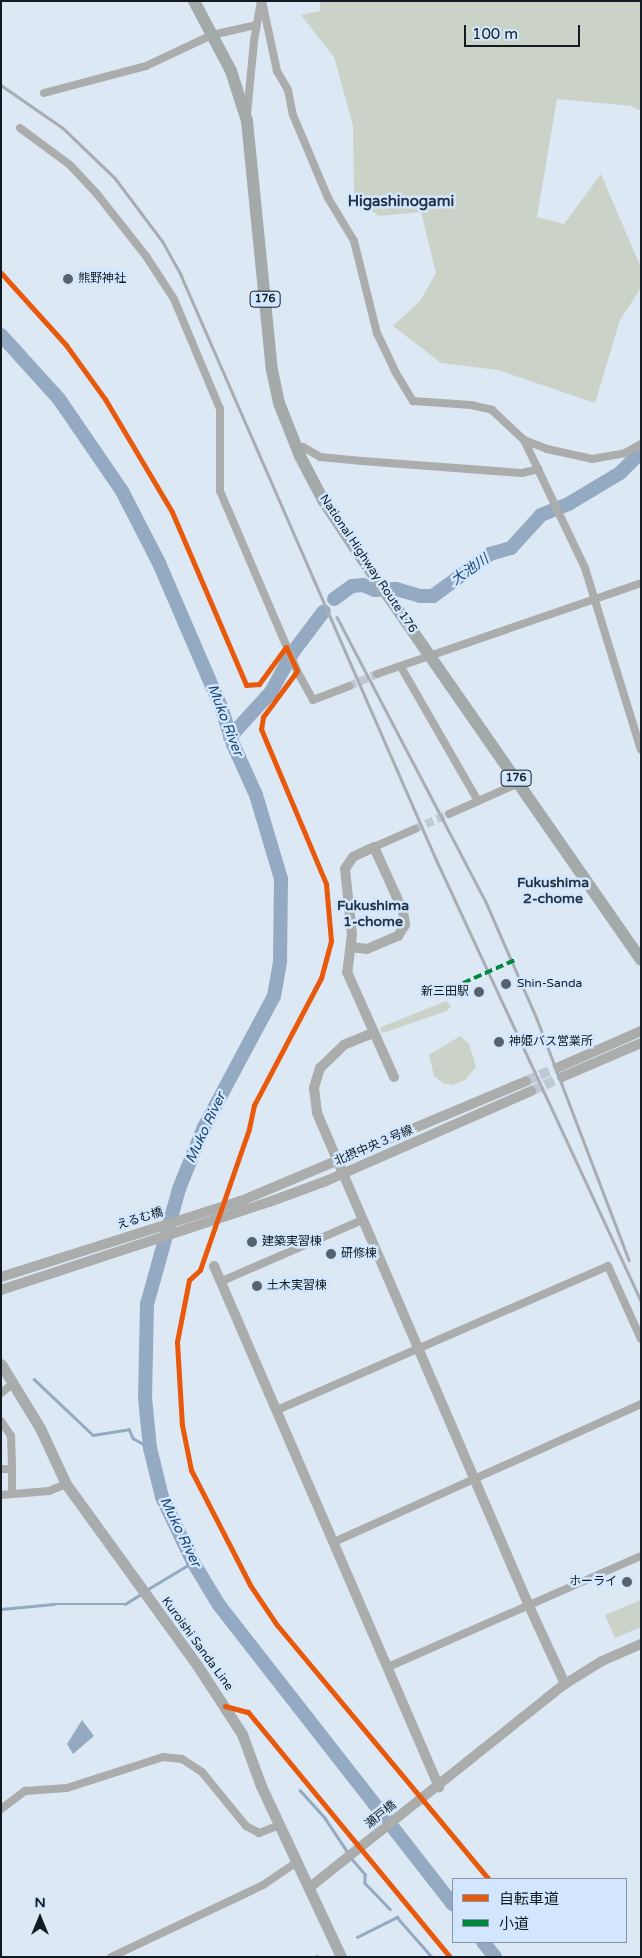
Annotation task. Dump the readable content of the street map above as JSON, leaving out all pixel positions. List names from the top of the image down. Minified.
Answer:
{"streets":{"highway":["176","National Highway Route 176"],"main road":["Kuroishi Sanda Line"],"street":["北摂中央３号線","えるむ橋","瀬戸橋"]},"crossings":[["北摂中央３号線","えるむ橋"],["Kuroishi Sanda Line","瀬戸橋"]],"districts":["Higashinogami","Fukushima 2-chome","Fukushima 1-chome"],"water":["大池川","Muko River"],"places":["熊野神社","Shin-Sanda","新三田駅","神姫バス営業所","建築実習棟","研修棟","土木実習棟","ホーライ"],"legend":["自転車道","小道"],"scale_bar":"100 m","north":"top"}
